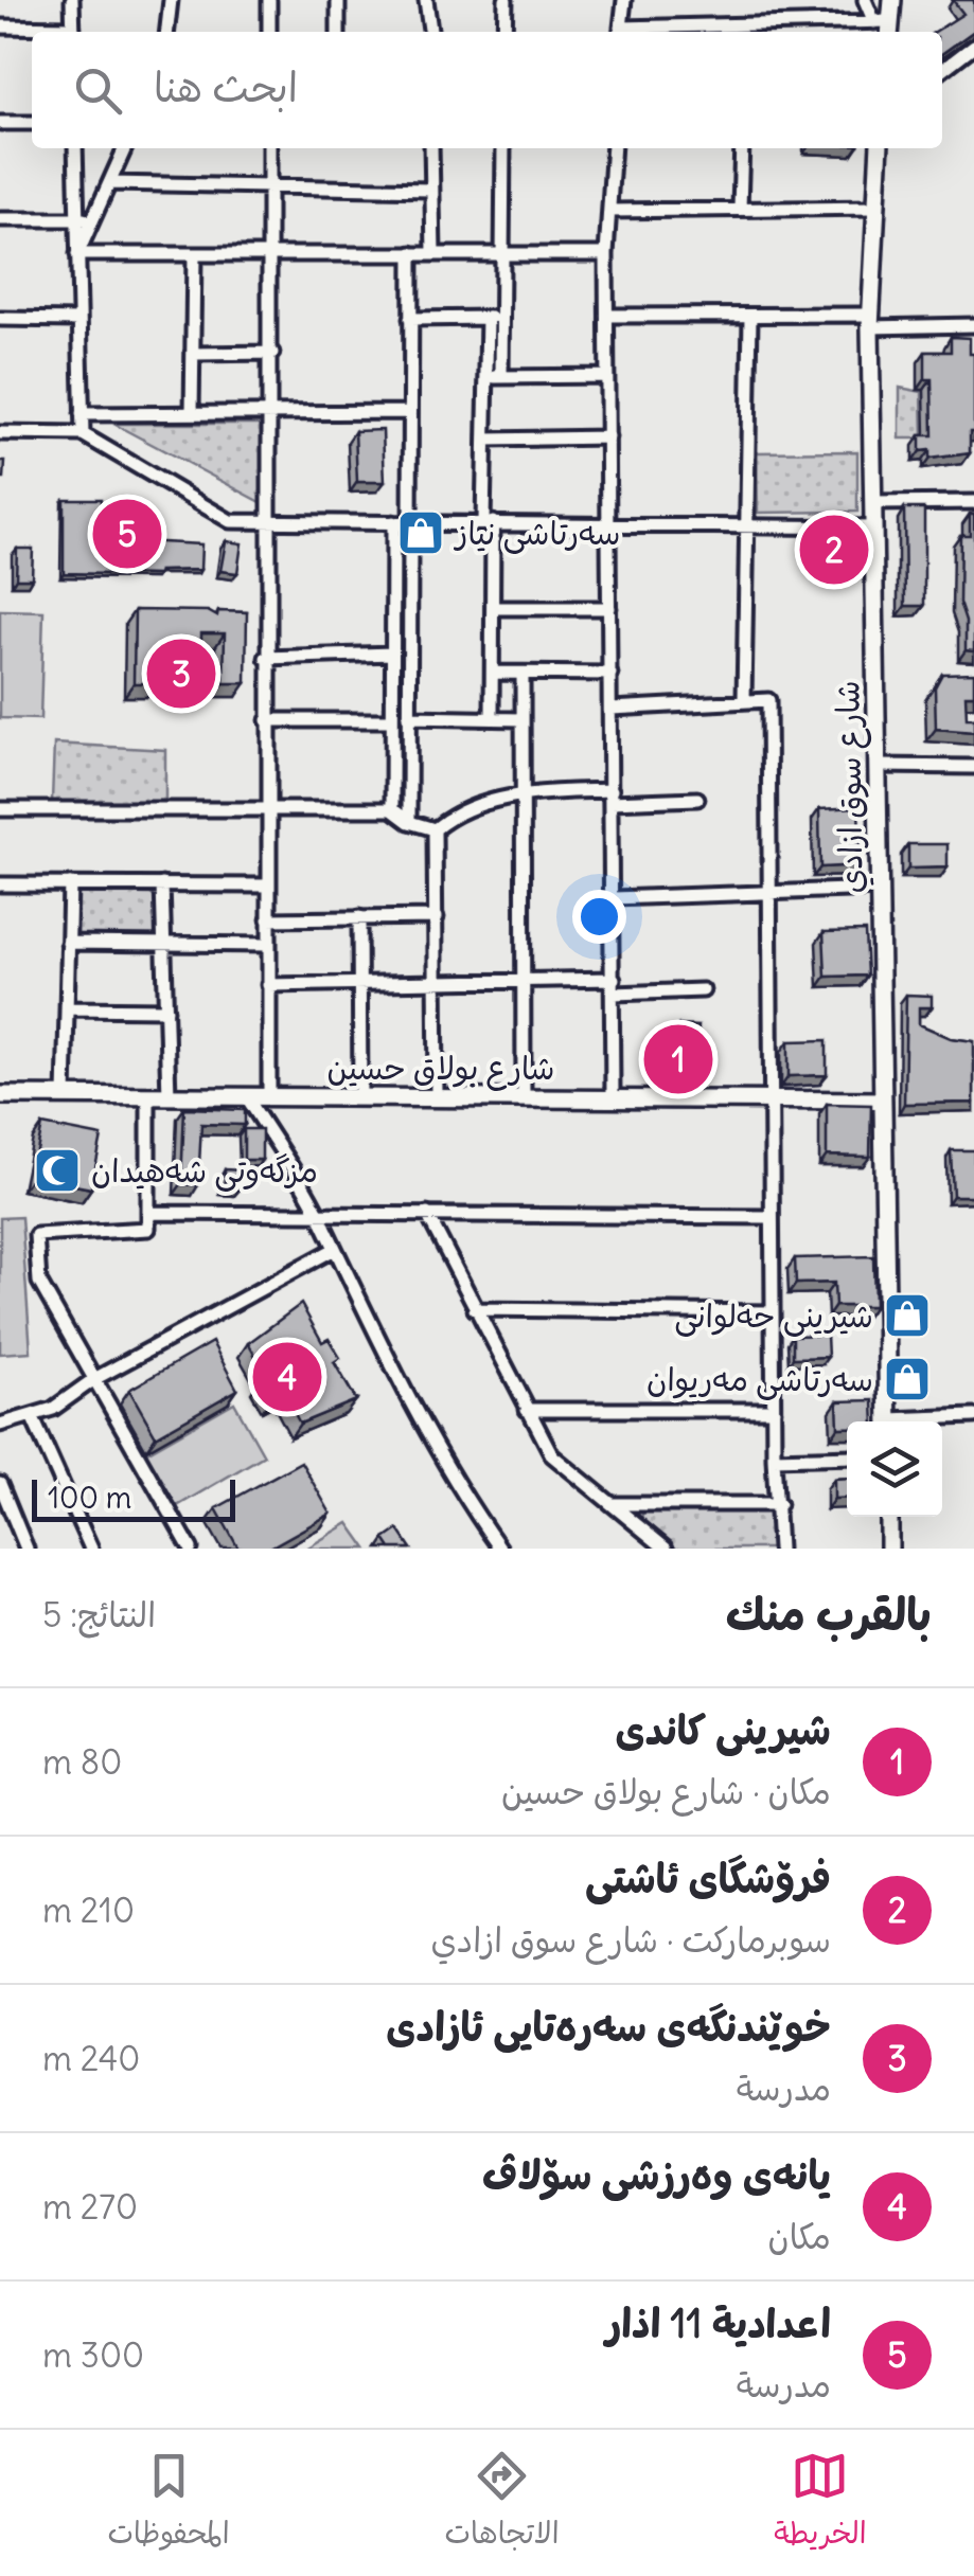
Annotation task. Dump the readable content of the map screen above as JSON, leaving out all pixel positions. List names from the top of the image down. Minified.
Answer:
{"streets":{"street":["شارع سوق ازادي","شارع بولاق حسين"]},"crossings":[["شارع سوق ازادي","شارع بولاق حسين"]],"places":{"shop":["سەرتاشی نیاز","شیرینی حەلوانی","سەرتاشی مەریوان"],"mosque":["مزگەوتی شەهیدان"]},"scale_bar":"100 m","page":{"search":"ابحث هنا","pins":["5","2","3","1","4"],"scale":"100 m","heading":["بالقرب منك","النتائج: 5"],"list":[{"mark":"1","name":"شیرینی کاندی","note":"مكان · شارع بولاق حسين","value":"80 m"},{"mark":"2","name":"فرۆشگای ئاشتی","note":"سوبرماركت · شارع سوق ازادي","value":"210 m"},{"mark":"3","name":"خوێندنگەی سەرەتایی ئازادی","note":"مدرسة","value":"240 m"},{"mark":"4","name":"یانەی وەرزشی سۆلاڤ","note":"مكان","value":"270 m"},{"mark":"5","name":"اعدادية 11 اذار","note":"مدرسة","value":"300 m"}],"nav":["الخريطة","الاتجاهات","المحفوظات"]}}
